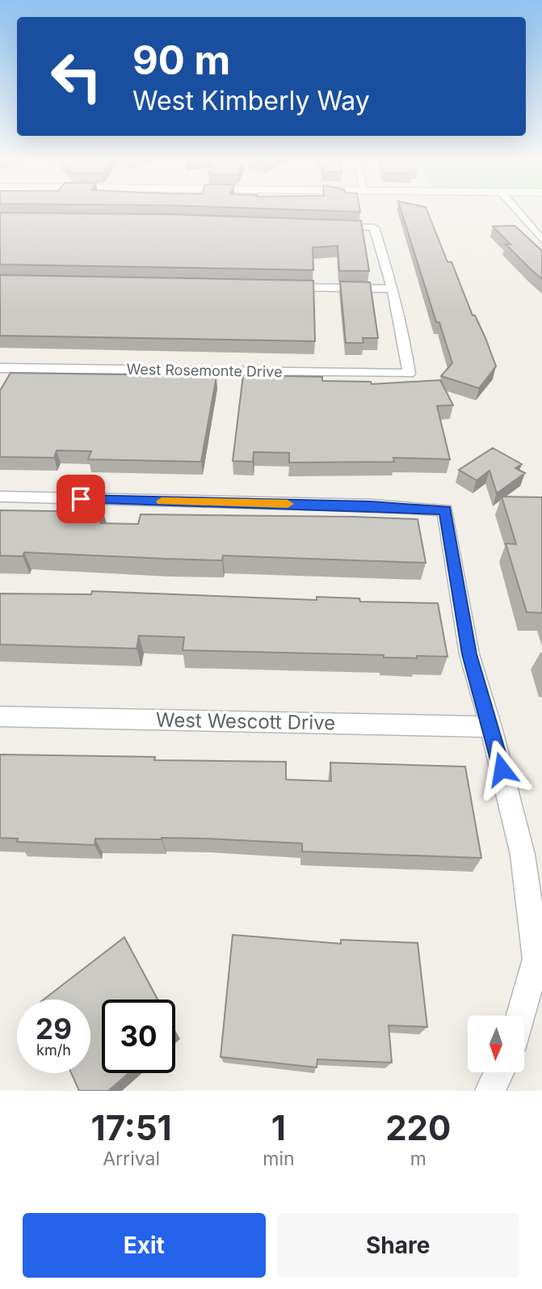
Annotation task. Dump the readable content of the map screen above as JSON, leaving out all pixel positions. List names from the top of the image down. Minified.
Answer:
{"streets":{"street":["West Rosemonte Drive","West Wescott Drive"]},"north":"bottom","page":{"turn":["90 m","West Kimberly Way"],"speed":"29 km/h","limit":"30","eta":["17:51","Arrival","1","min","220","m"],"buttons":["Exit","Share"]}}
